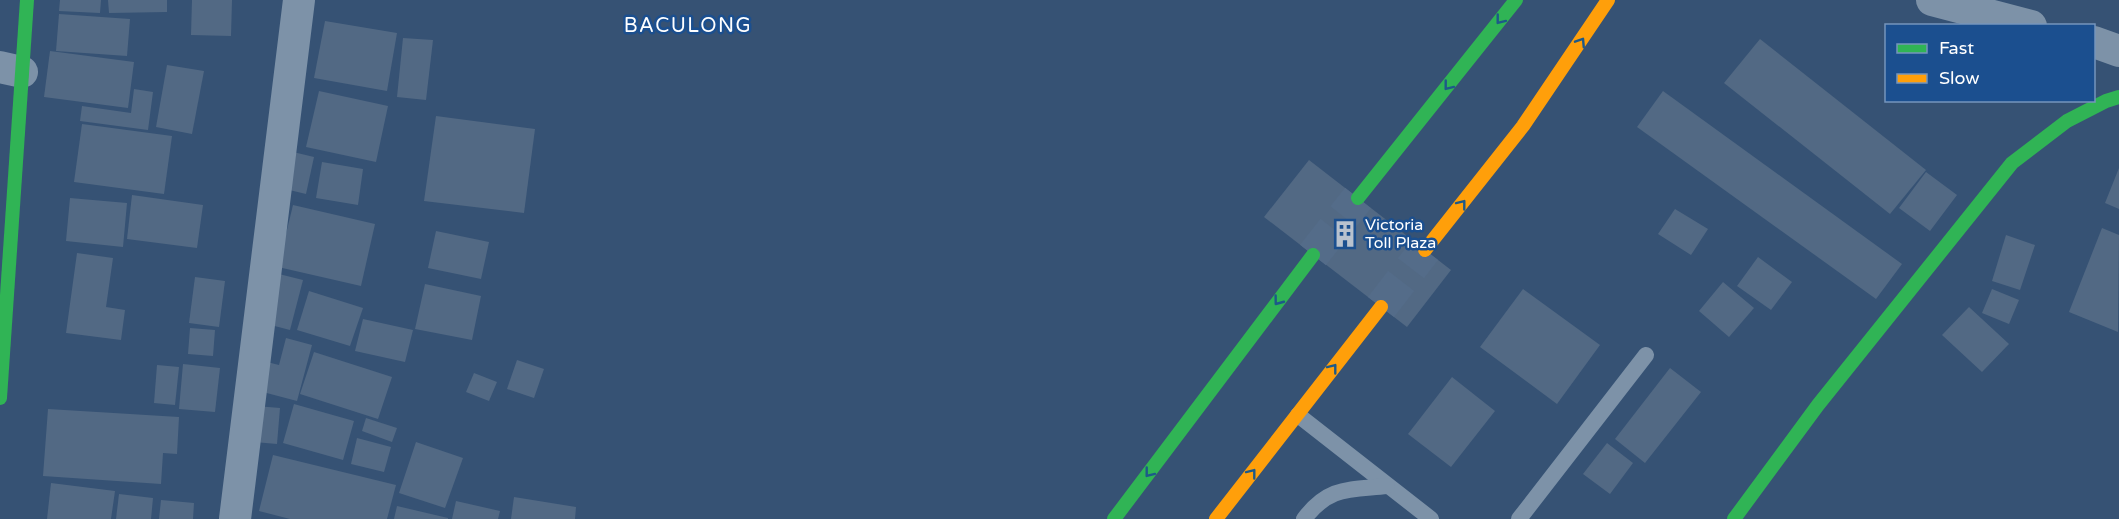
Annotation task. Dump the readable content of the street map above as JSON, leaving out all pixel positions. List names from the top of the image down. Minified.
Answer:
{"districts":["BACULONG"],"places":{"building":["Victoria Toll Plaza"]},"legend":["Fast","Slow"]}
